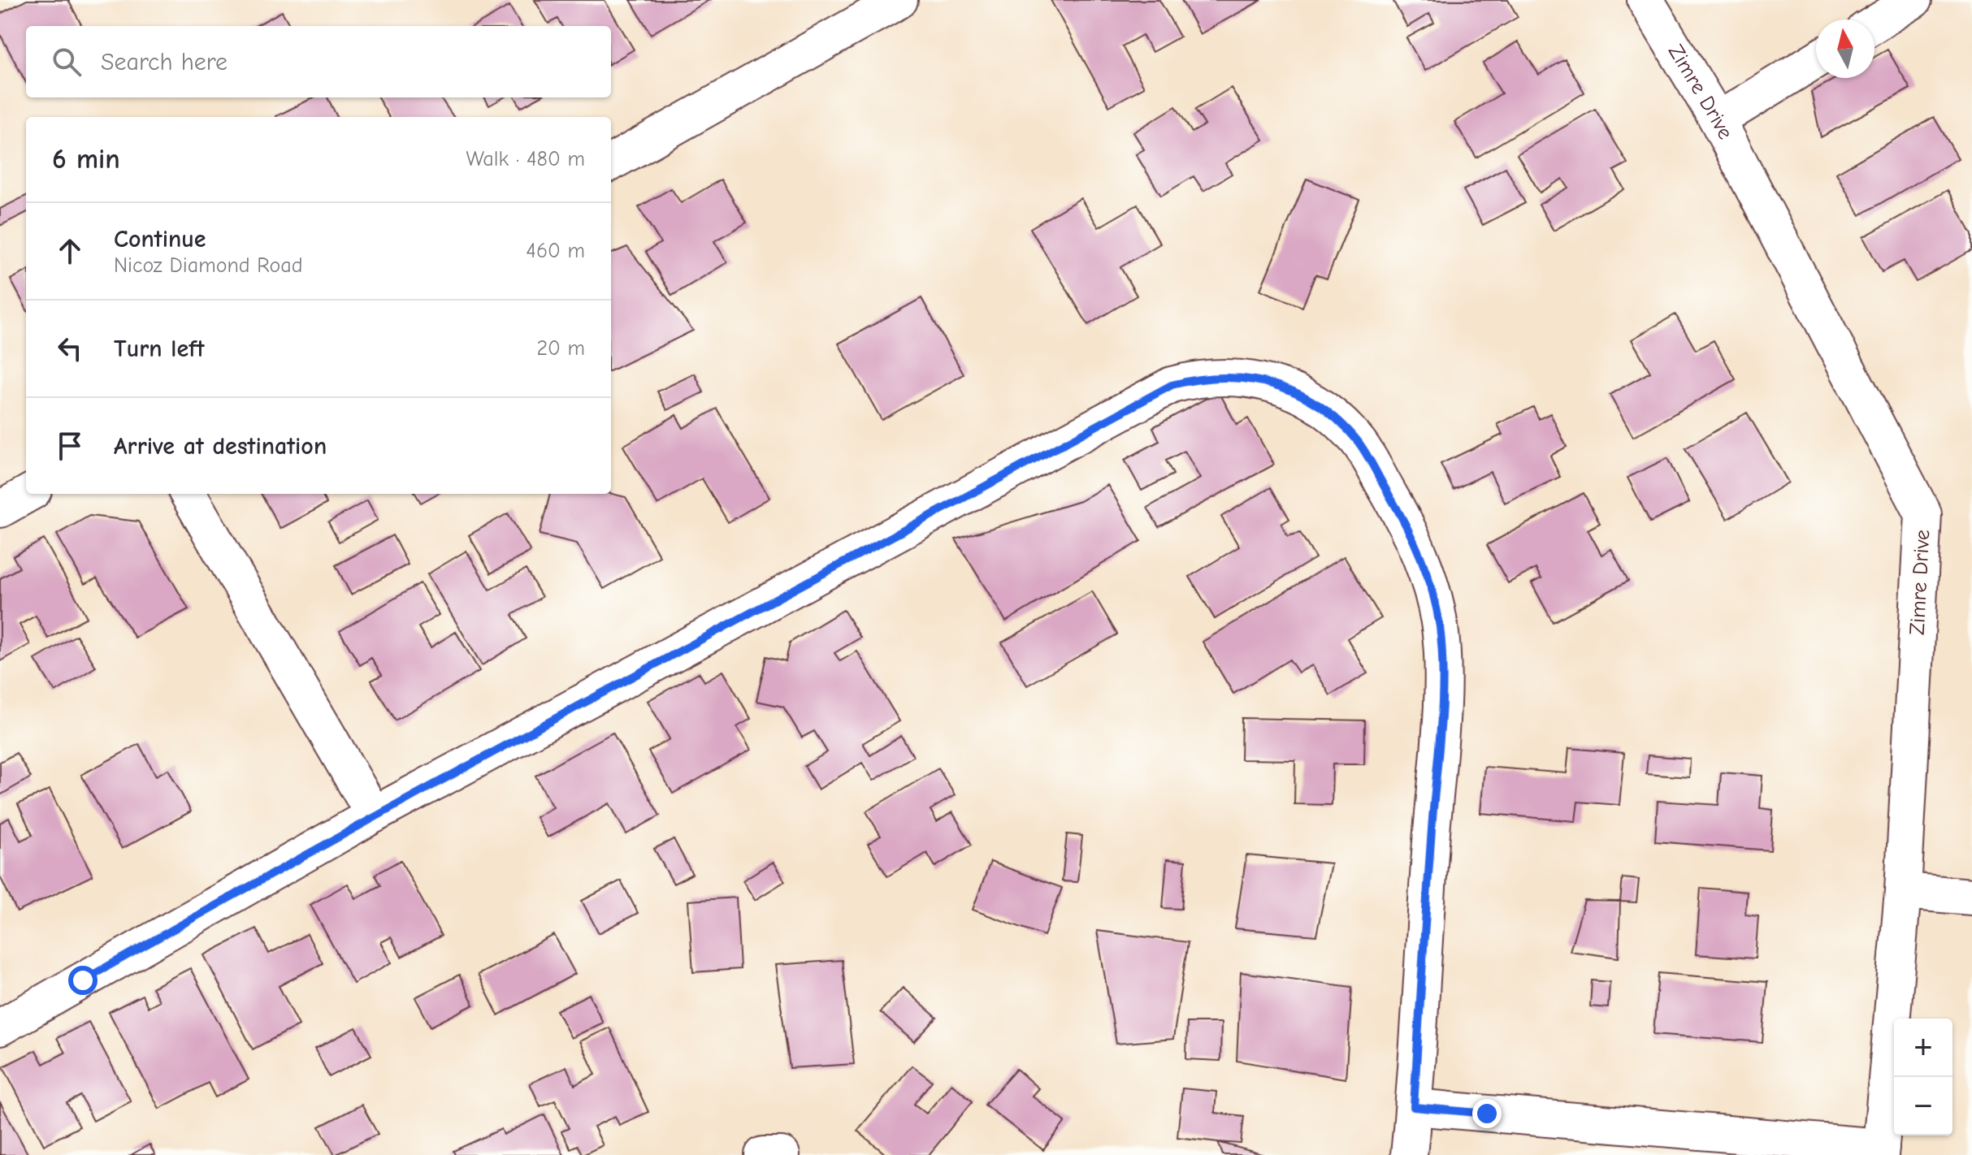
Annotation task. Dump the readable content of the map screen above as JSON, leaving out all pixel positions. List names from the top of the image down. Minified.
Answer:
{"streets":{"street":["Zimre Drive"]},"north":"top","page":{"search":"Search here","heading":["6 min","Walk · 480 m"],"list":[["Continue","Nicoz Diamond Road","460 m"],["Turn left","20 m"],"Arrive at destination"],"map_buttons":["+","−"]}}
